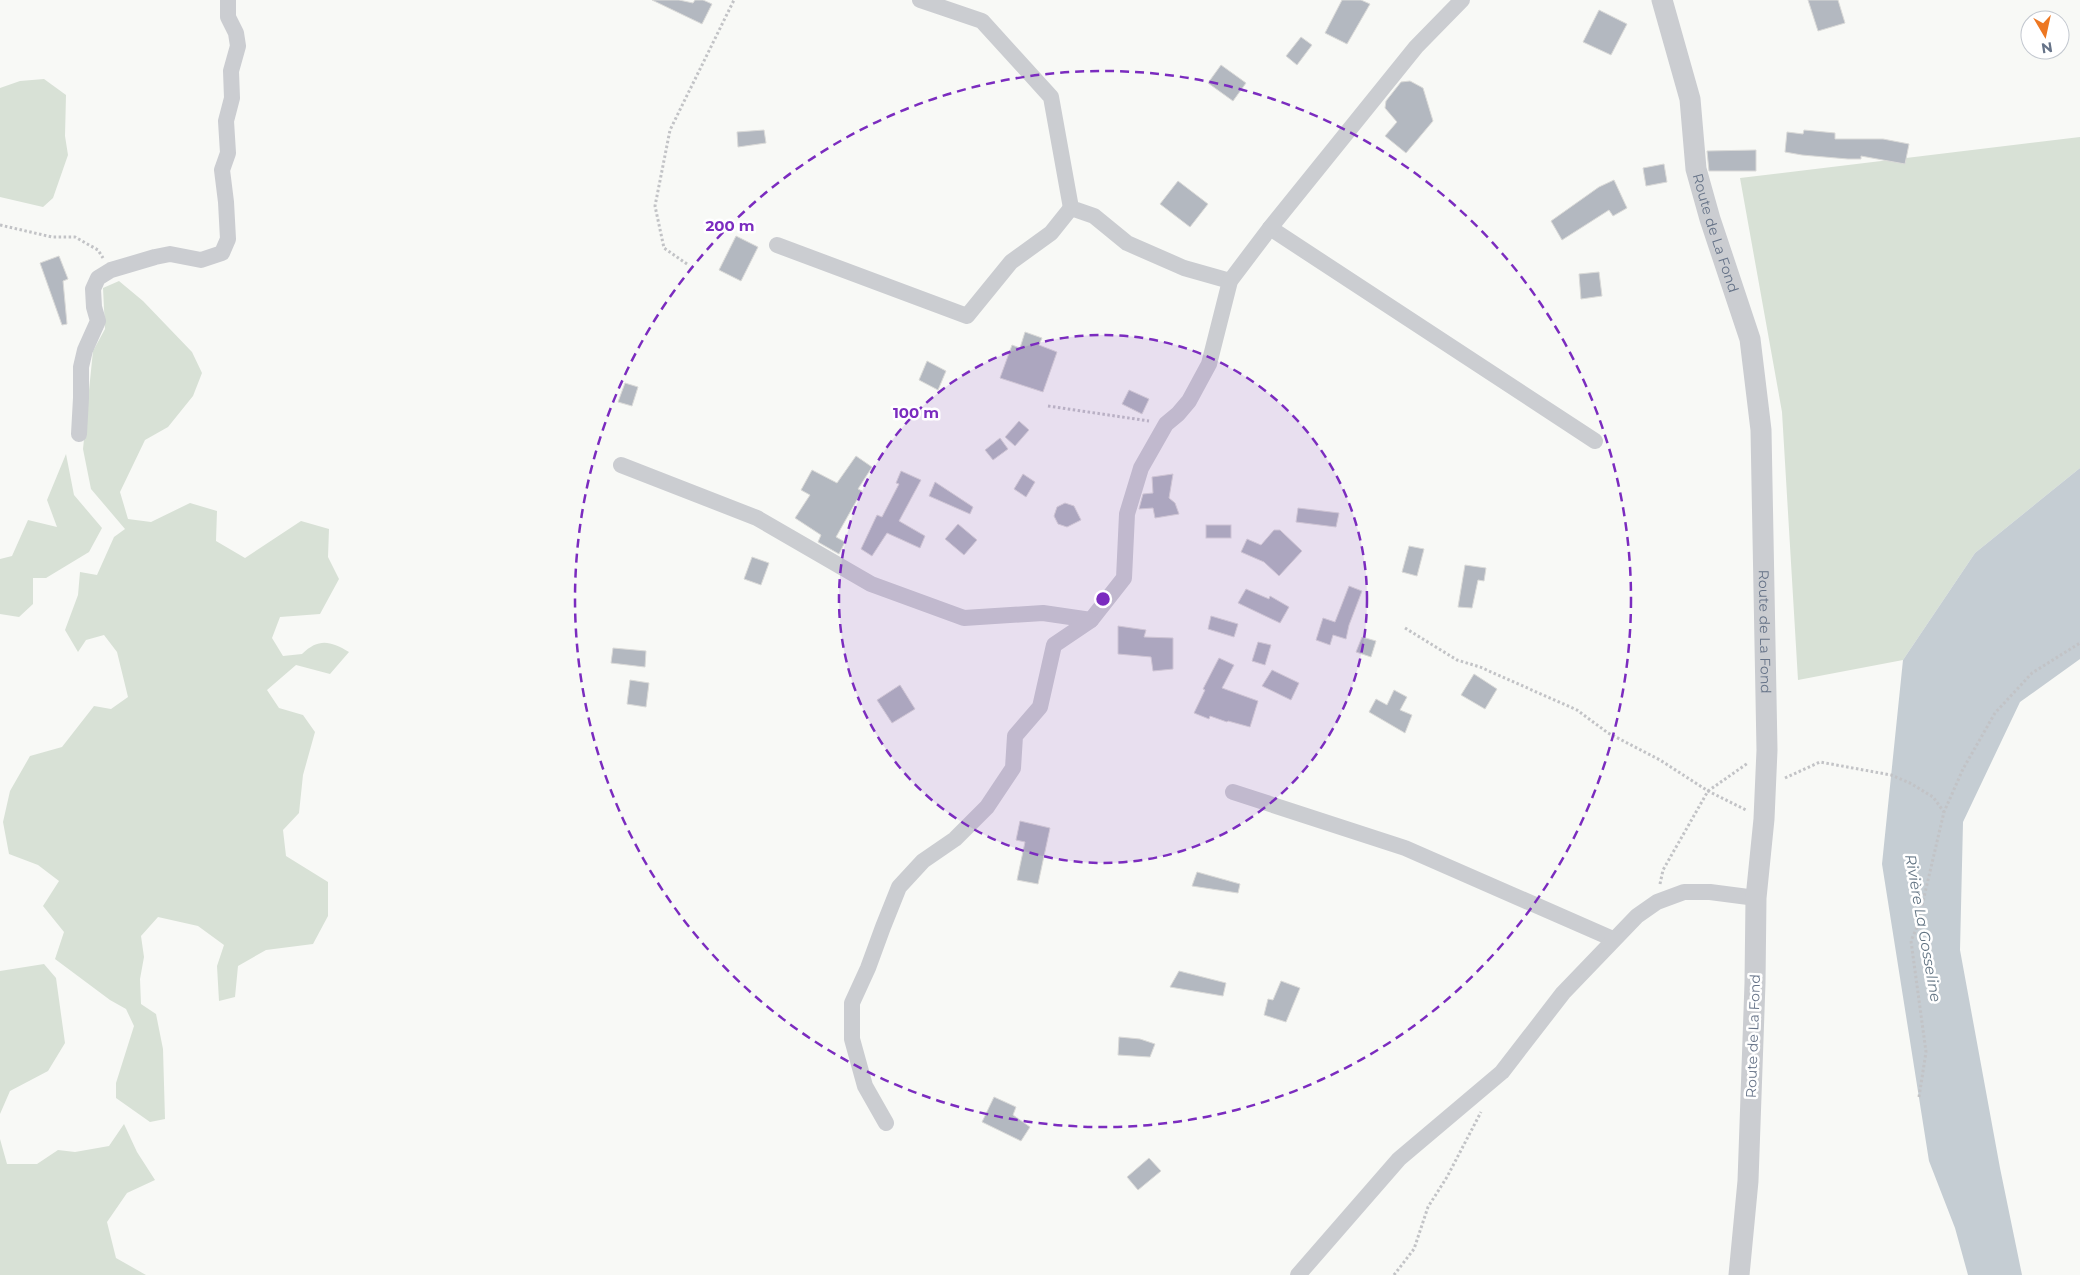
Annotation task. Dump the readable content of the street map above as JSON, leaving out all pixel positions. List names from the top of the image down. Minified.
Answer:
{"streets":{"street":["Route de La Fond"]},"water":["Rivière La Gosseline"],"north":"bottom","rings":["200 m","100 m"]}
